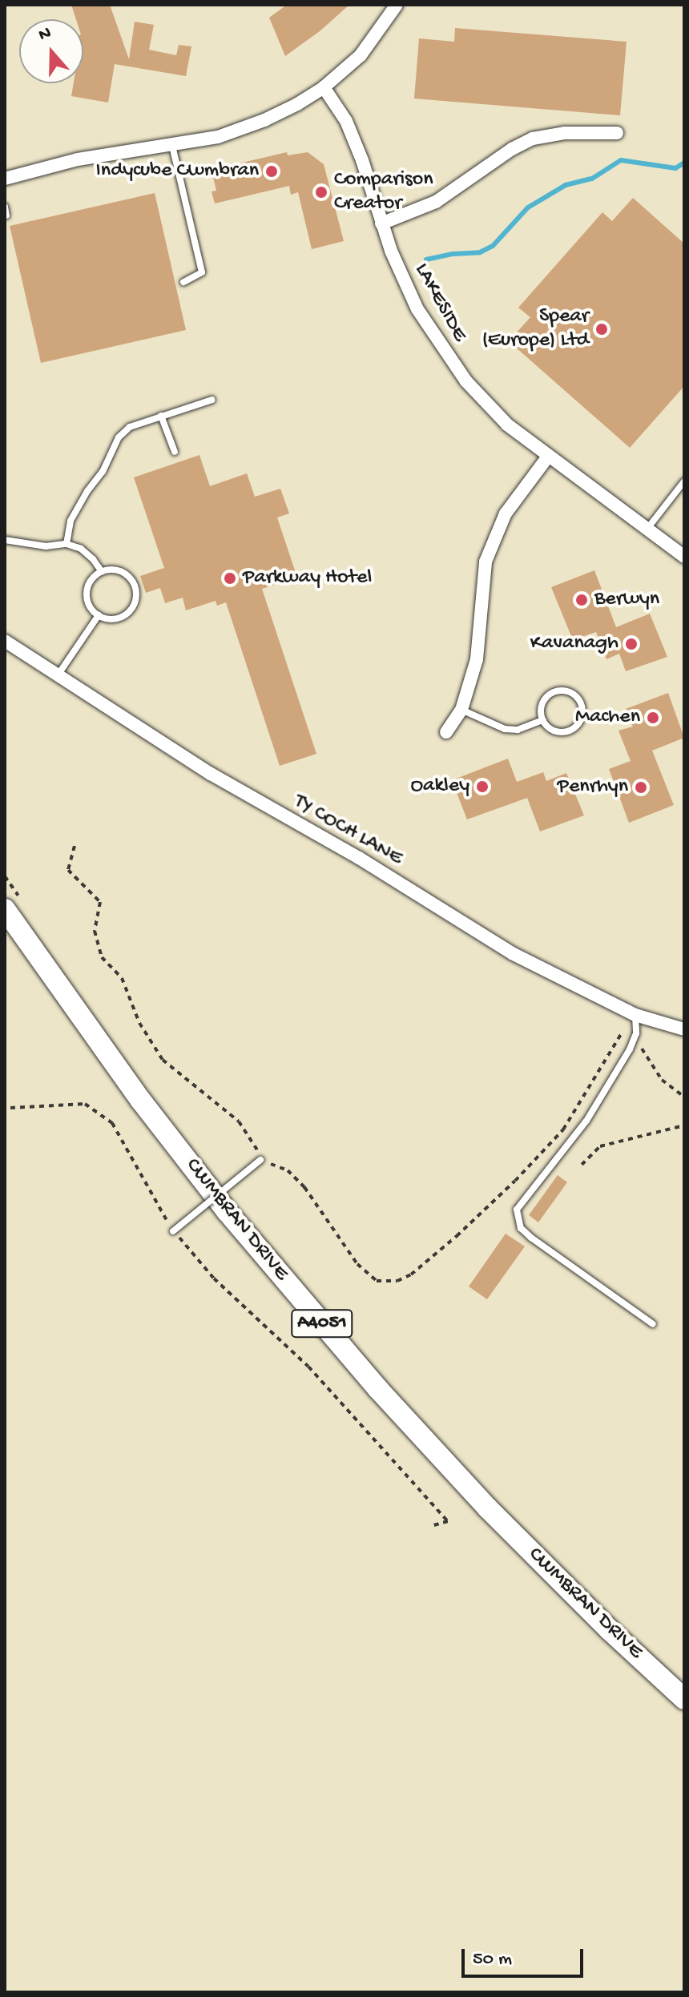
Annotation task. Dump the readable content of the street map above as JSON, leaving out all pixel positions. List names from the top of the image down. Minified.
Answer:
{"streets":{"main road":["CWMBRAN DRIVE","A4051"],"street":["LAKESIDE","TY COCH LANE"]},"places":["Indycube Cwmbran","Comparison Creator","Spear (Europe) Ltd","Parkway Hotel","Berwyn","Kavanagh","Machen","Oakley","Penrhyn"],"scale_bar":"50 m","north":"top"}
